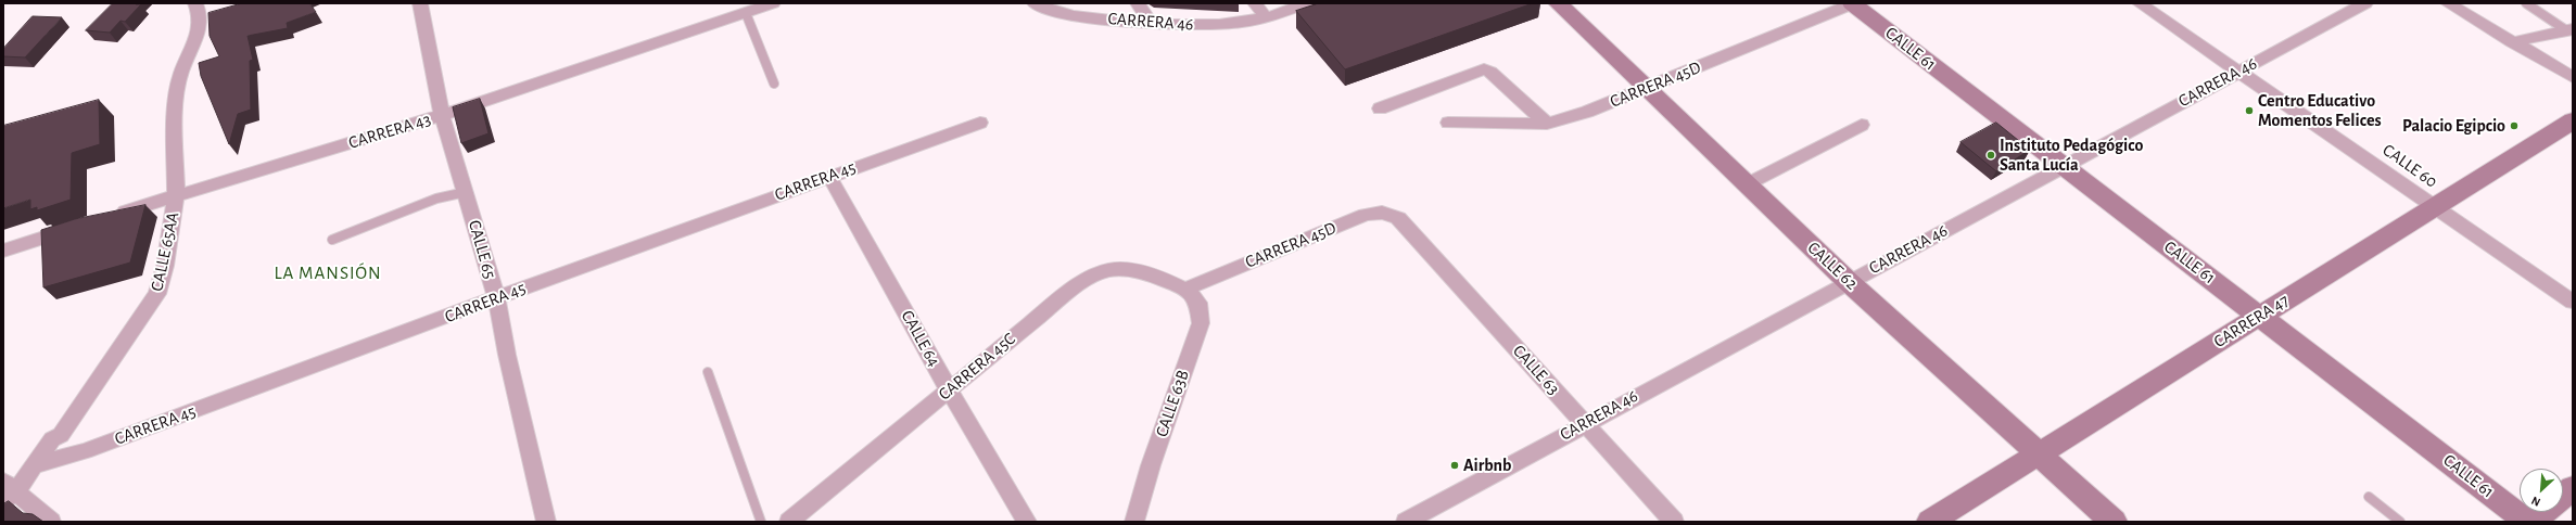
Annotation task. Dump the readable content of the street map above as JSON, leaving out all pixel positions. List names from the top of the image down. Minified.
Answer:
{"streets":{"main road":["CALLE 61","CALLE 62","CARRERA 47"],"street":["CARRERA 46","CARRERA 45D","CARRERA 43","CALLE 60","CARRERA 45","CALLE 65","CALLE 65AA","CALLE 64","CARRERA 45C","CALLE 63","CALLE 63B"]},"crossings":[["CARRERA 46","CALLE 61"],["CARRERA 46","CALLE 60"],["CARRERA 46","CALLE 62"],["CARRERA 46","CALLE 63"],["CALLE 61","CARRERA 45D"],["CALLE 61","CARRERA 47"],["CARRERA 45D","CALLE 62"],["CARRERA 45D","CARRERA 45C"],["CARRERA 45D","CALLE 63"],["CARRERA 45D","CALLE 63B"],["CARRERA 43","CALLE 65"],["CARRERA 43","CALLE 65AA"],["CALLE 60","CARRERA 47"],["CARRERA 45","CALLE 65"],["CARRERA 45","CALLE 65AA"],["CARRERA 45","CALLE 64"],["CALLE 62","CARRERA 47"],["CALLE 64","CARRERA 45C"],["CARRERA 45C","CALLE 63B"]],"districts":["LA MANSIÓN"],"places":["Centro Educativo Momentos Felices","Palacio Egipcio","Instituto Pedagógico Santa Lucía","Airbnb"],"north":"bottom left"}
